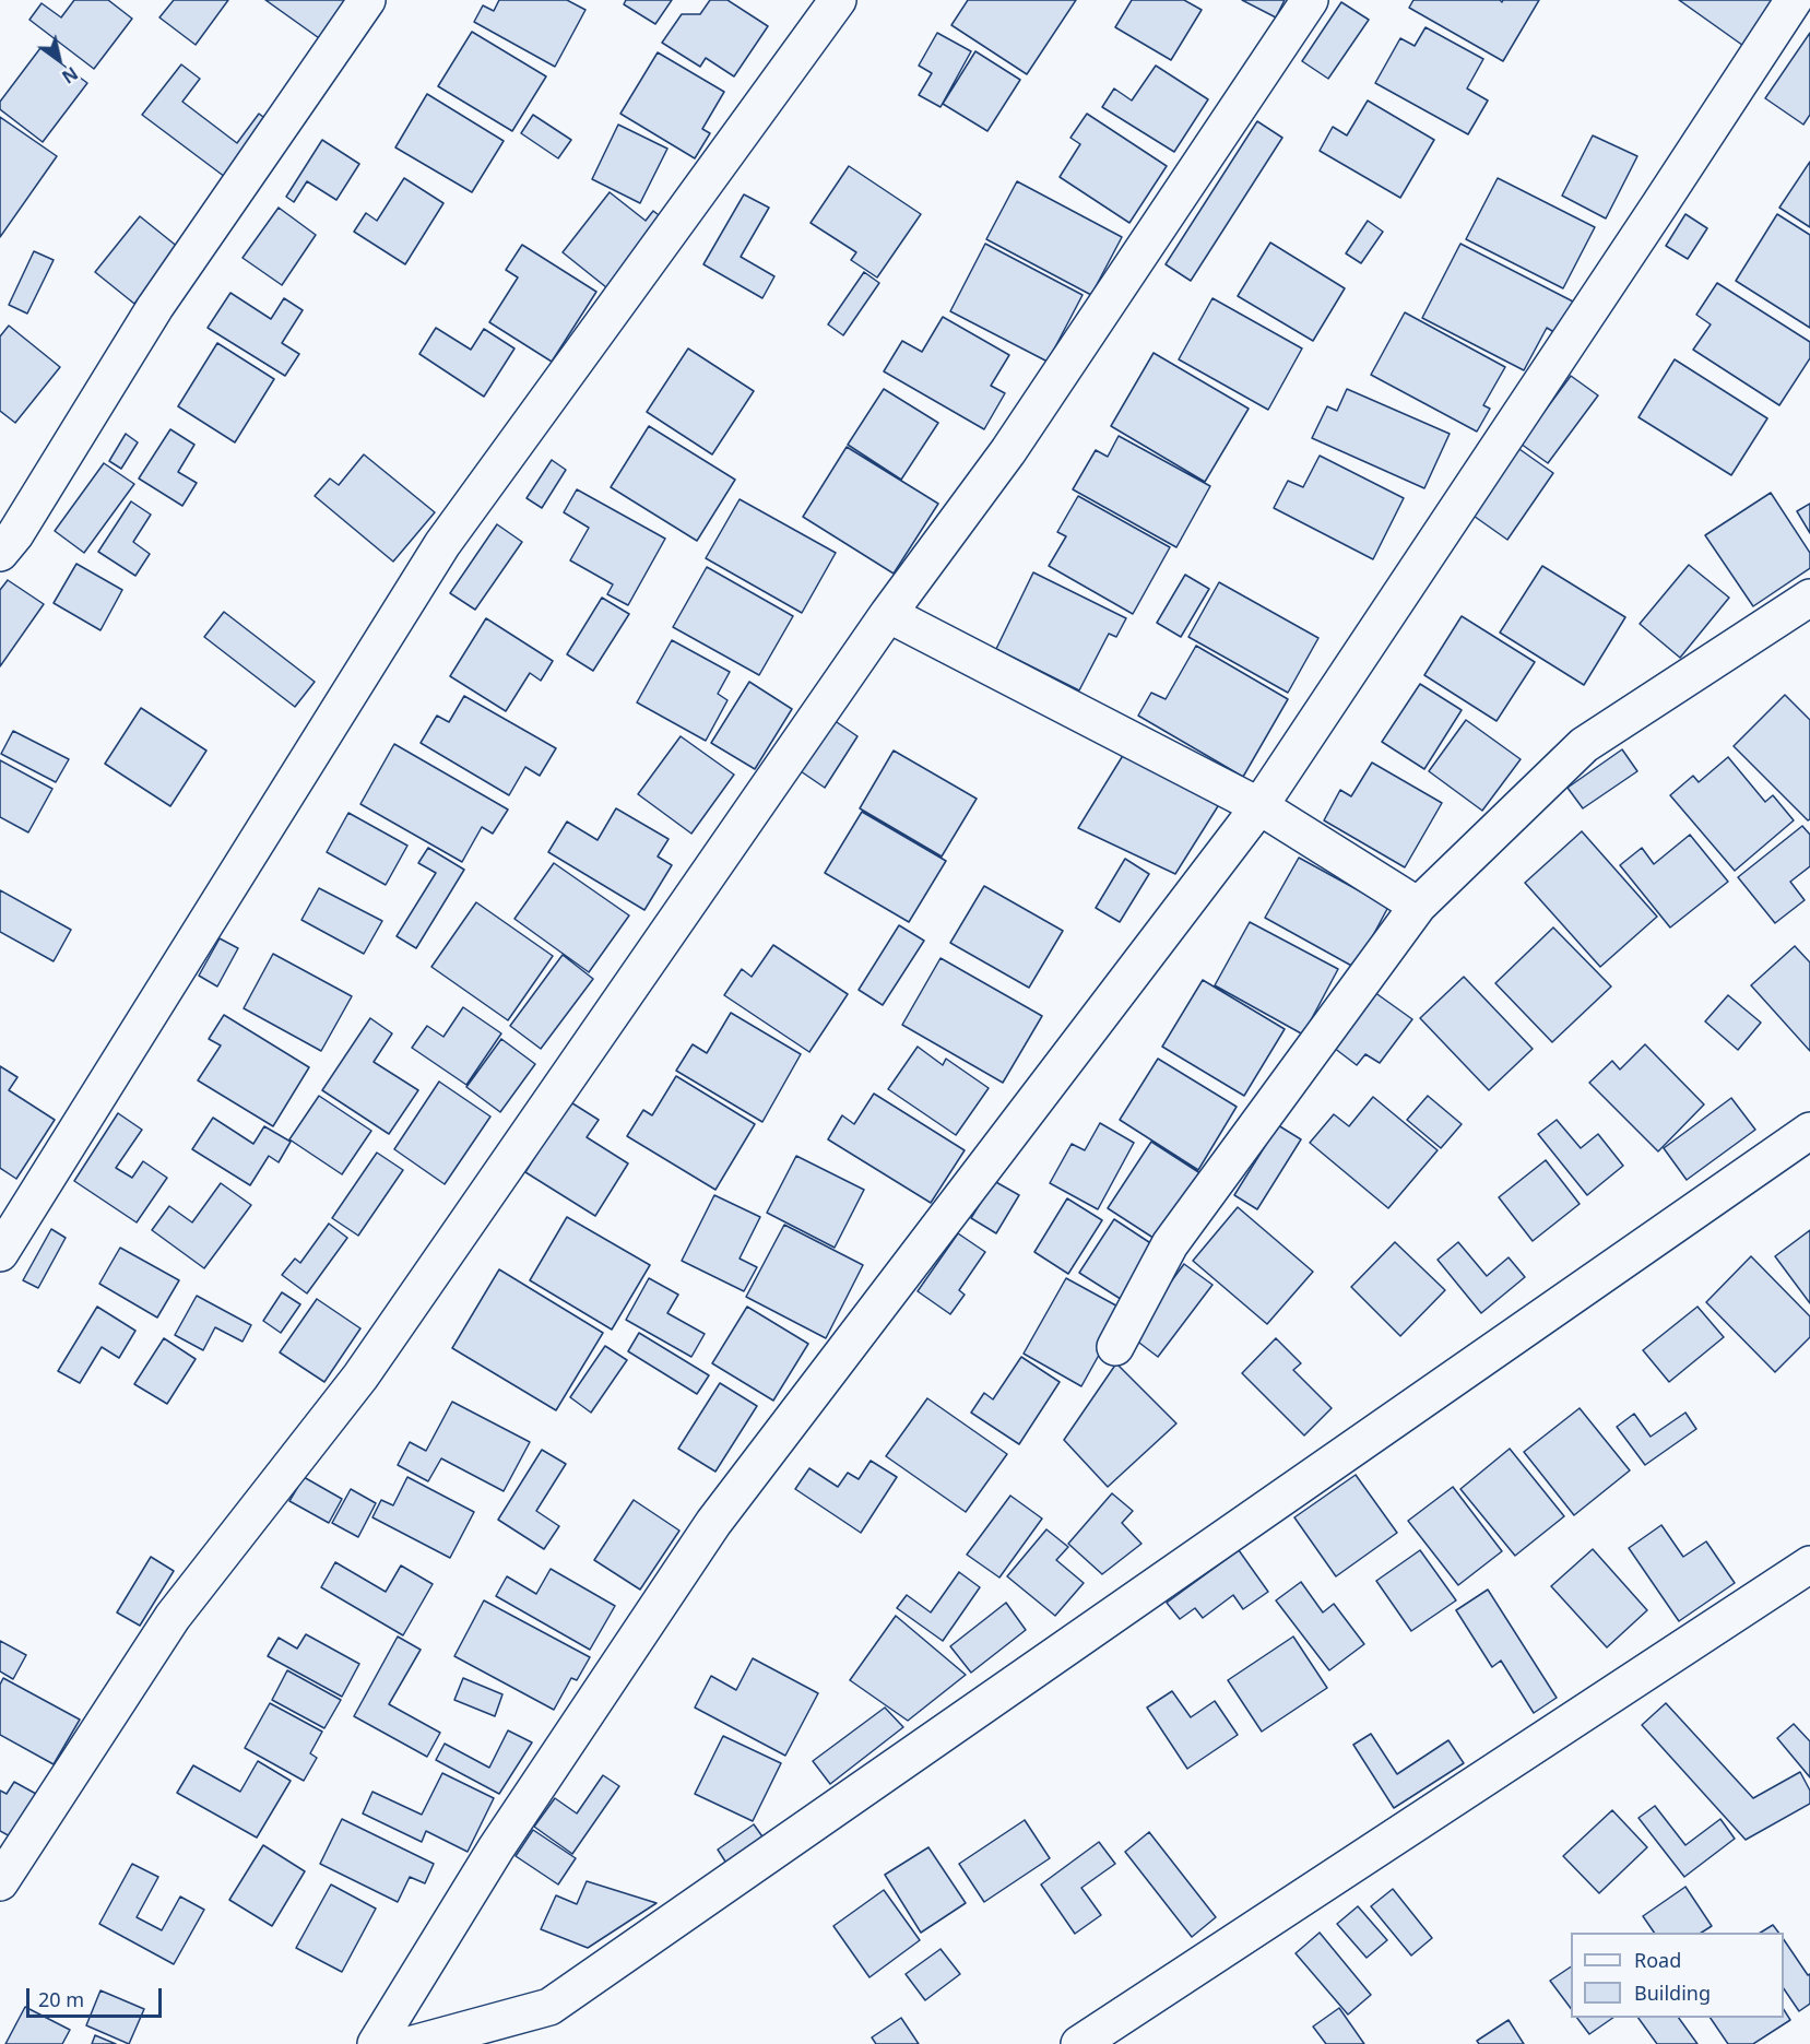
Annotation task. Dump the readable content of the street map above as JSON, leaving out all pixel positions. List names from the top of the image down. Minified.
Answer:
{"legend":["Road","Building"],"scale_bar":"20 m","north":"bottom right"}
